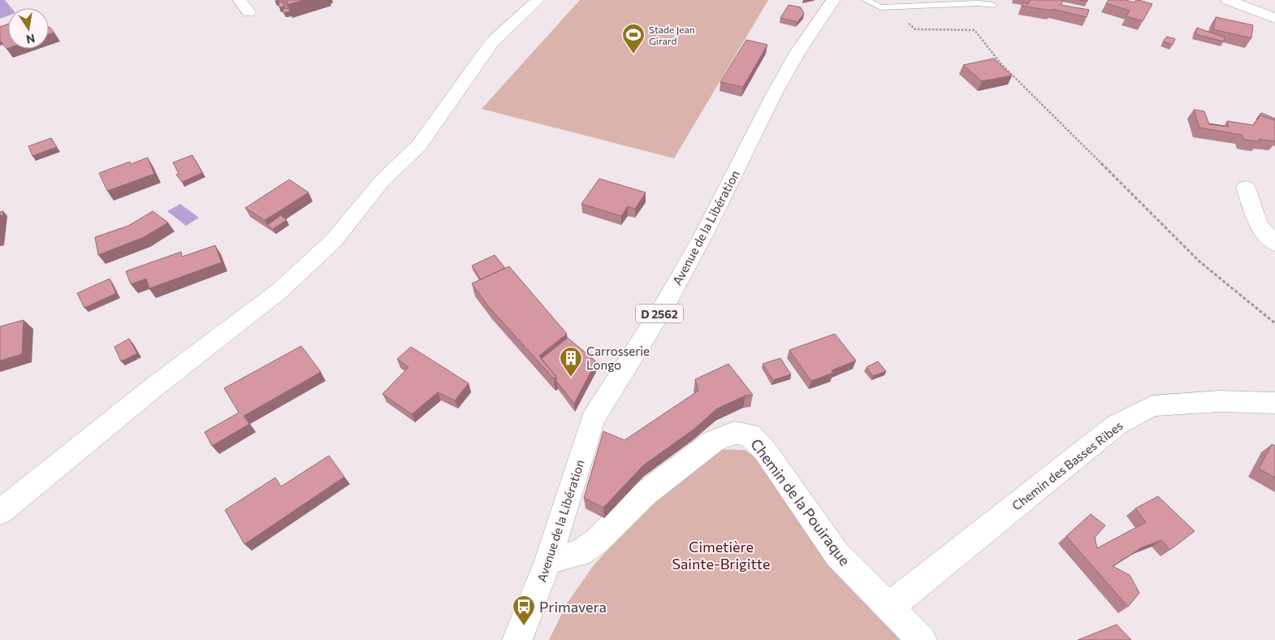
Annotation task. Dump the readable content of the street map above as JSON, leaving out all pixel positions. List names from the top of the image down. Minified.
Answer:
{"streets":{"street":["Avenue de la Libération","D 2562","Chemin des Basses Ribes","Chemin de la Pouiraque"]},"crossings":[["Avenue de la Libération","Chemin de la Pouiraque"],["Chemin des Basses Ribes","Chemin de la Pouiraque"]],"parks":["Cimetière Sainte-Brigitte"],"places":{"sports":["Stade Jean Girard"],"building":["Carrosserie Longo"],"bus stop":["Primavera"]},"north":"bottom"}
